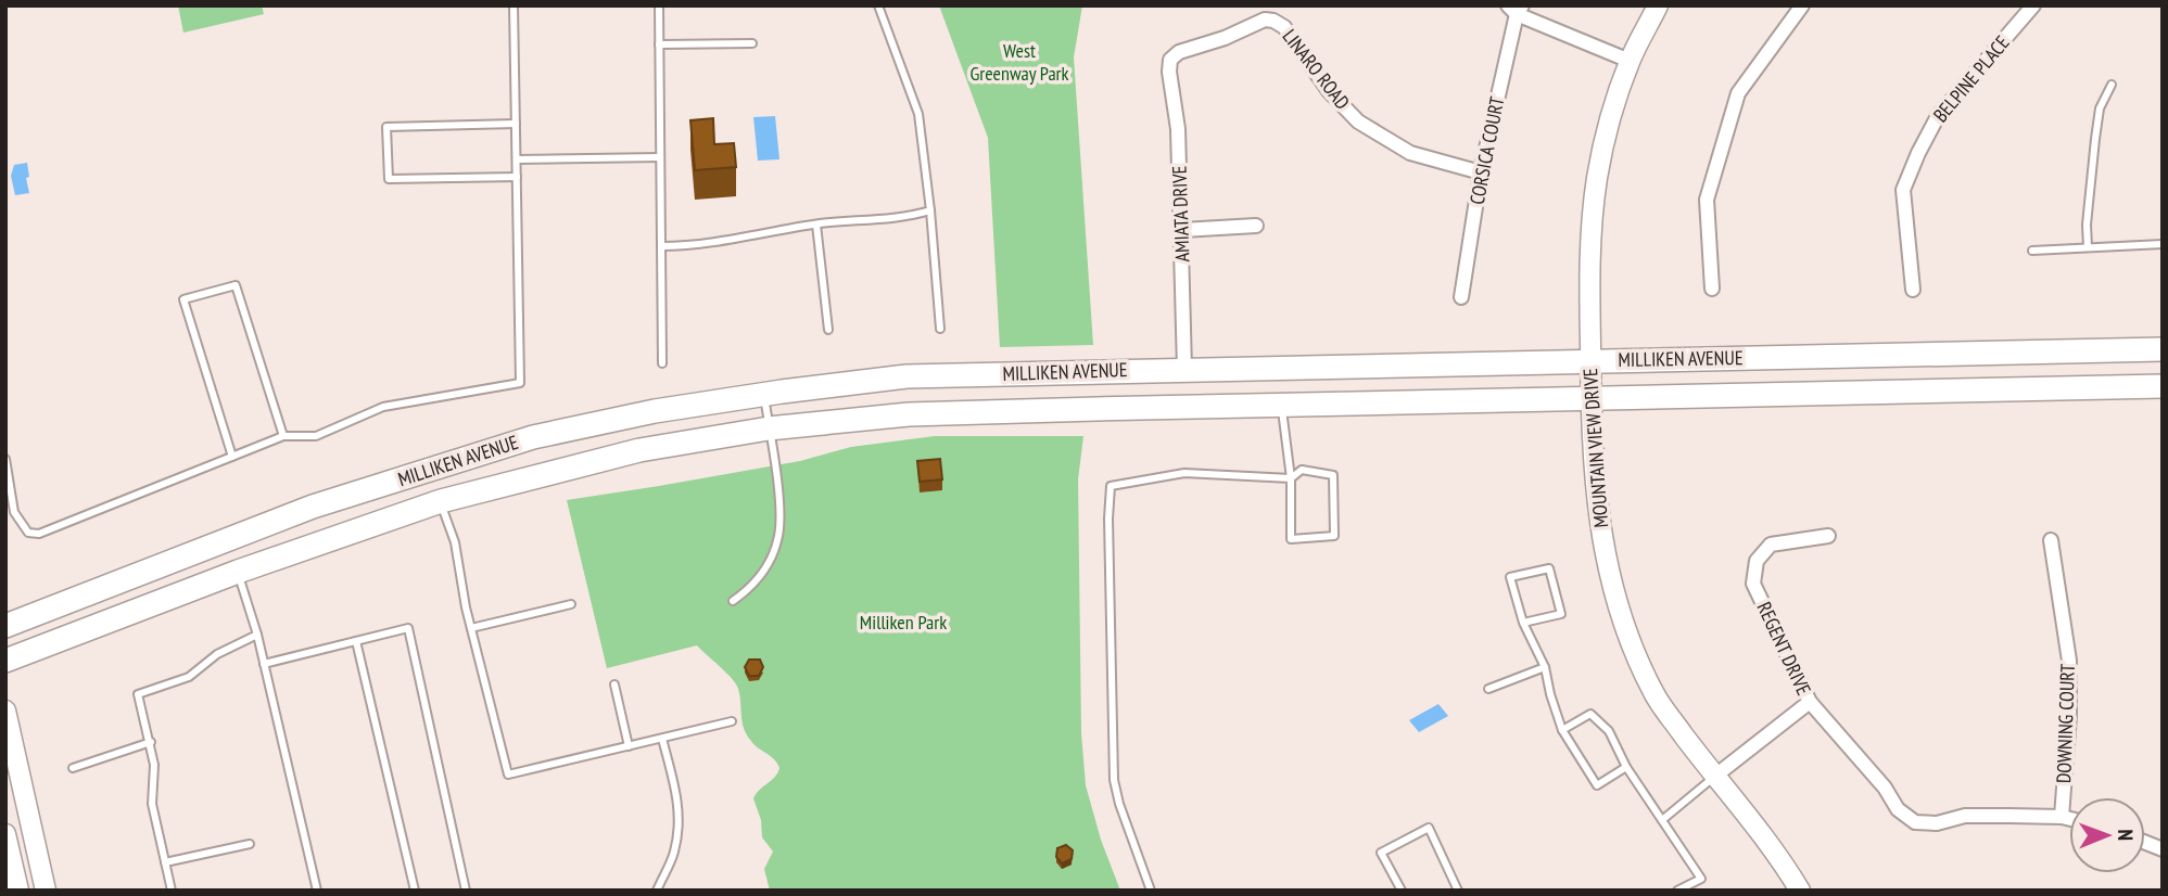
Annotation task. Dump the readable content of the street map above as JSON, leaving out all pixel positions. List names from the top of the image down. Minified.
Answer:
{"streets":{"main road":["MILLIKEN AVENUE"],"street":["LINARO ROAD","BELPINE PLACE","CORSICA COURT","AMIATA DRIVE","MOUNTAIN VIEW DRIVE","REGENT DRIVE","DOWNING COURT"]},"crossings":[["LINARO ROAD","CORSICA COURT"],["LINARO ROAD","AMIATA DRIVE"],["AMIATA DRIVE","MILLIKEN AVENUE"],["MILLIKEN AVENUE","MOUNTAIN VIEW DRIVE"],["REGENT DRIVE","DOWNING COURT"]],"parks":["West Greenway Park","Milliken Park"],"north":"right"}
